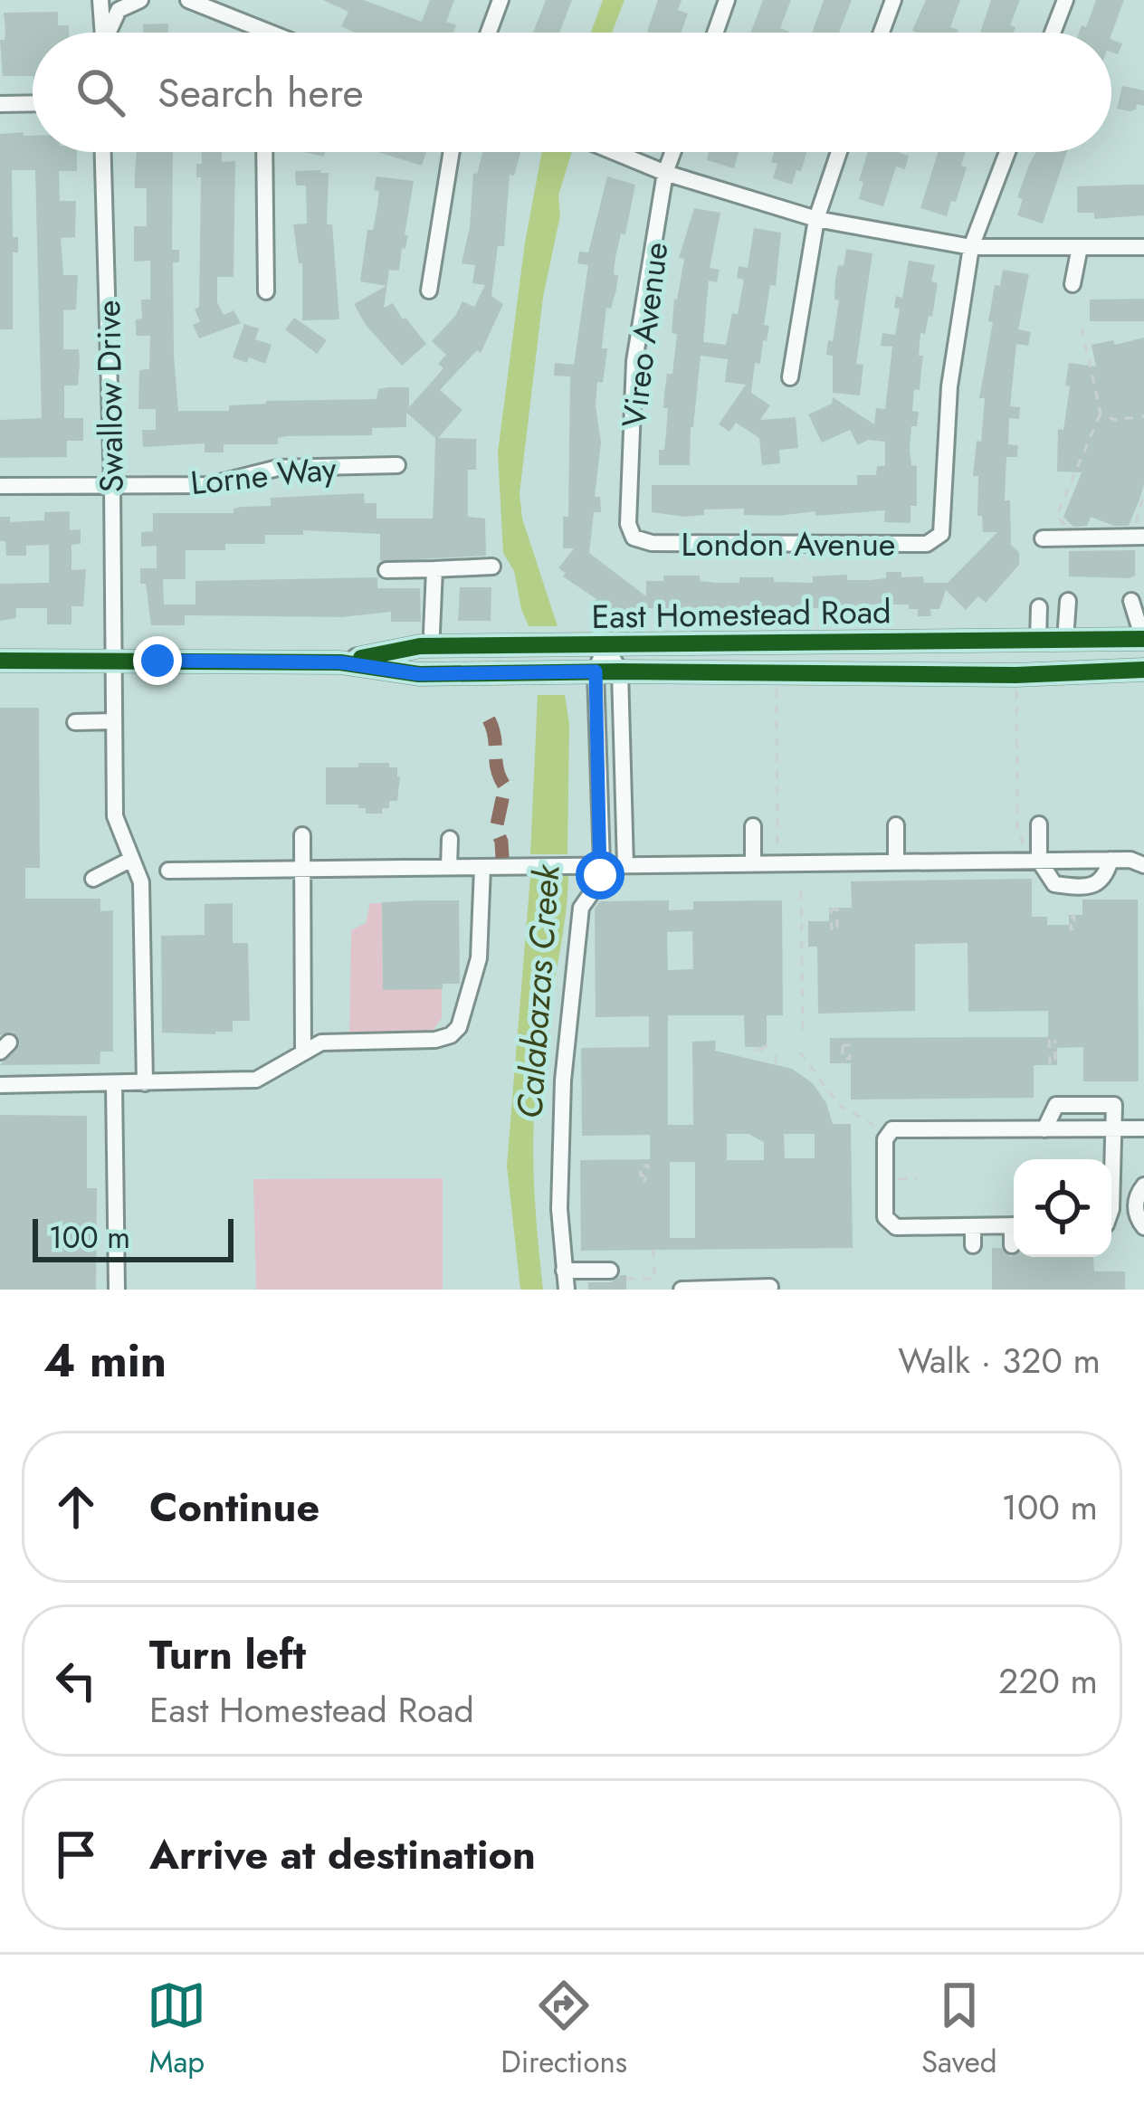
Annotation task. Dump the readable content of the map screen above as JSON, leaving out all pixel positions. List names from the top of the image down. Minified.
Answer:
{"streets":{"main road":["East Homestead Road"],"street":["Vireo Avenue","Swallow Drive","Lorne Way","London Avenue"]},"crossings":[["Vireo Avenue","London Avenue"],["Swallow Drive","Lorne Way"],["Swallow Drive","East Homestead Road"]],"water":["Calabazas Creek"],"scale_bar":"100 m","page":{"search":"Search here","scale":"100 m","heading":["4 min","Walk · 320 m"],"list":[["Continue","100 m"],["Turn left","East Homestead Road","220 m"],"Arrive at destination"],"nav":["Map","Directions","Saved"]}}
